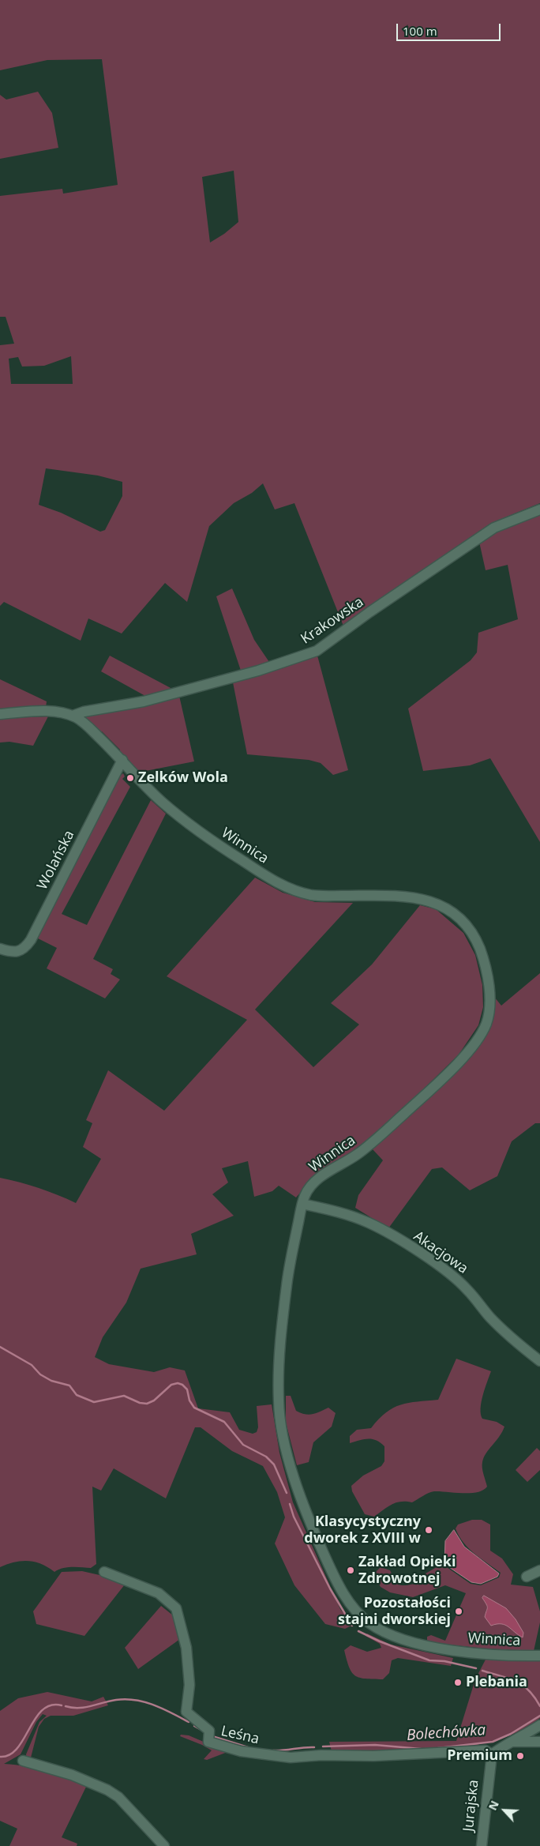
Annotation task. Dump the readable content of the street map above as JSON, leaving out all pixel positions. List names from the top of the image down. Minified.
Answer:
{"streets":{"street":["Krakowska","Winnica","Wolańska","Akacjowa","Leśna","Jurajska"]},"crossings":[["Krakowska","Winnica"],["Winnica","Wolańska"],["Winnica","Akacjowa"],["Leśna","Jurajska"]],"water":["Bolechówka"],"places":["Zelków Wola","Klasycystyczny dworek z XVIII w","Zakład Opieki Zdrowotnej","Pozostałości stajni dworskiej","Plebania","Premium"],"scale_bar":"100 m","north":"top left"}
